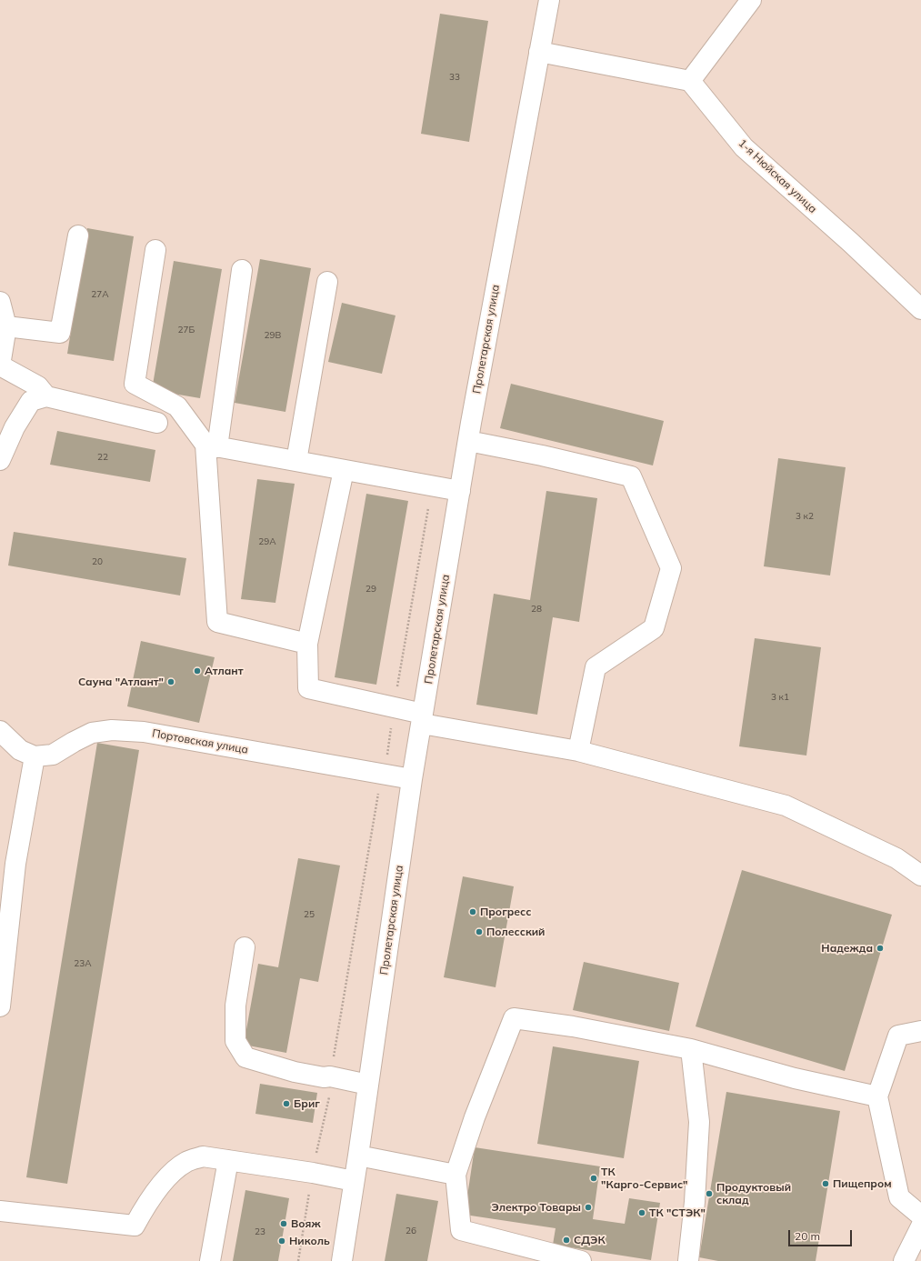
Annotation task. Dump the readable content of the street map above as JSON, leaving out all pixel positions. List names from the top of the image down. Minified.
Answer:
{"streets":{"street":["1-я Нюйская улица","Пролетарская улица","Портовская улица"]},"crossings":[["Пролетарская улица","Портовская улица"]],"places":["Атлант","Сауна \"Атлант\"","Прогресс","Полесский","Надежда","Бриг","ТК \"Карго-Сервис\"","Пищепром","Продуктовый склад","Электро Товары","ТК \"СТЭК\"","Вояж","СДЭК","Николь"],"house_numbers":["33","27А","27Б","29В","22","3 к2","29А","20","29","28","3 к1","25","23А","26","23"],"scale_bar":"20 m"}
